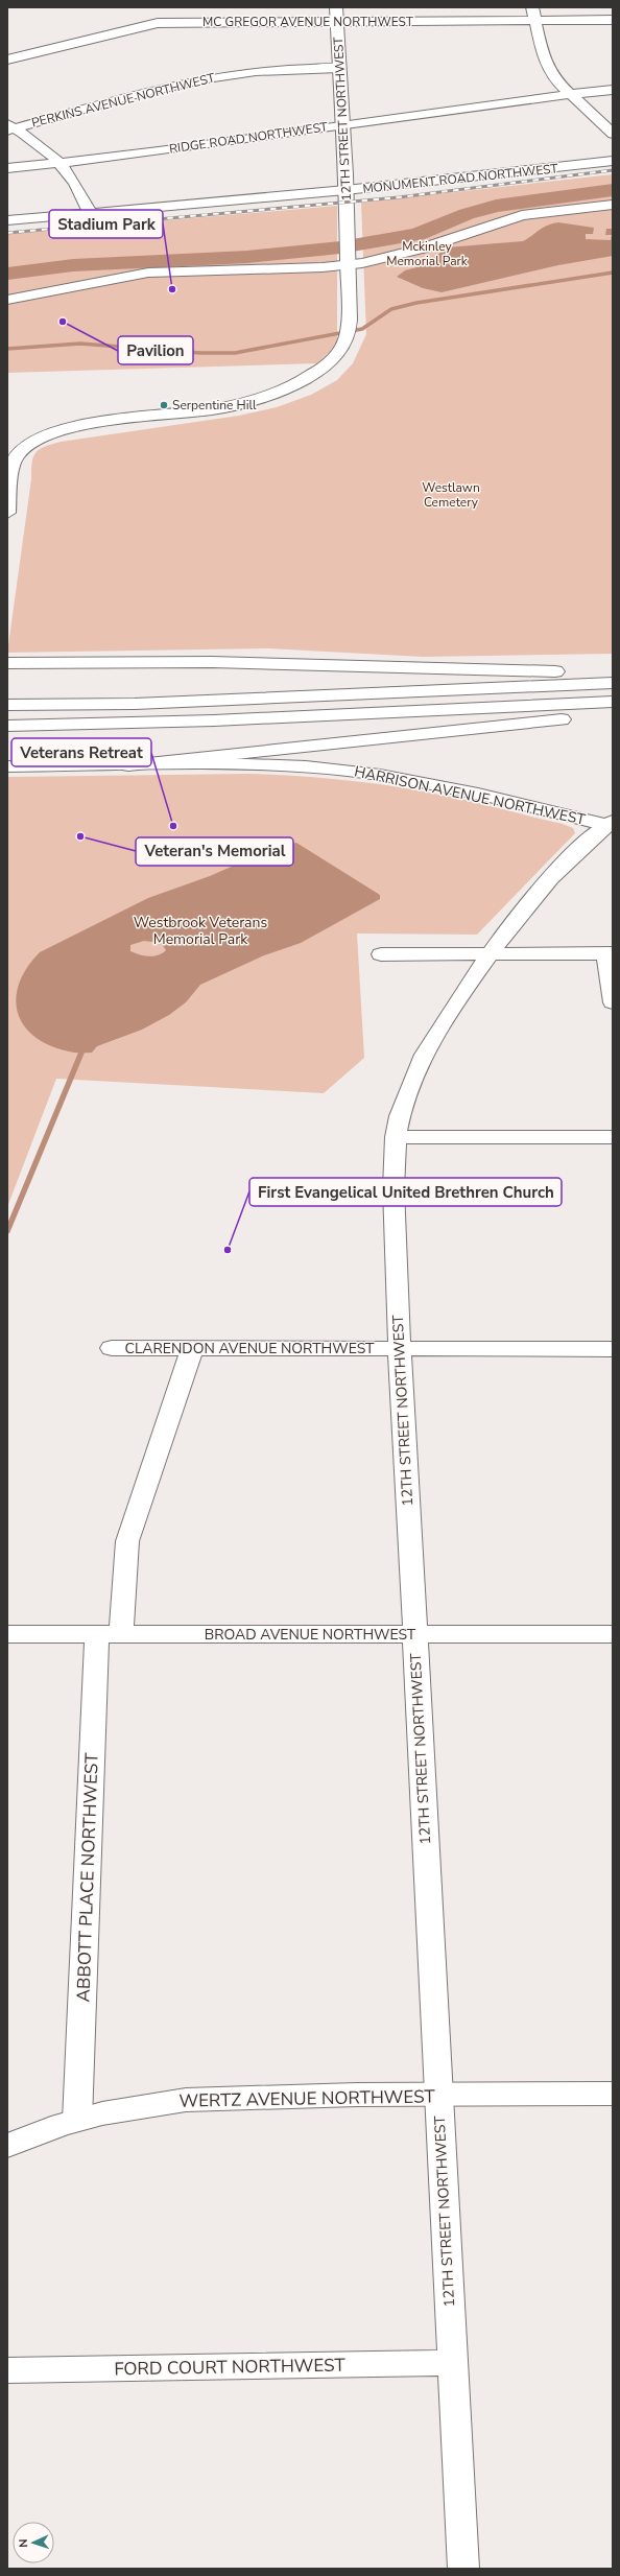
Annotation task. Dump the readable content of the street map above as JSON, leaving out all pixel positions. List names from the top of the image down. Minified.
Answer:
{"streets":{"main road":["12TH STREET NORTHWEST","HARRISON AVENUE NORTHWEST","WERTZ AVENUE NORTHWEST"],"street":["MC GREGOR AVENUE NORTHWEST","PERKINS AVENUE NORTHWEST","RIDGE ROAD NORTHWEST","MONUMENT ROAD NORTHWEST","CLARENDON AVENUE NORTHWEST","BROAD AVENUE NORTHWEST","ABBOTT PLACE NORTHWEST","FORD COURT NORTHWEST"]},"crossings":[["MC GREGOR AVENUE NORTHWEST","12TH STREET NORTHWEST"],["PERKINS AVENUE NORTHWEST","12TH STREET NORTHWEST"],["12TH STREET NORTHWEST","RIDGE ROAD NORTHWEST"],["12TH STREET NORTHWEST","MONUMENT ROAD NORTHWEST"],["12TH STREET NORTHWEST","HARRISON AVENUE NORTHWEST"],["12TH STREET NORTHWEST","CLARENDON AVENUE NORTHWEST"],["12TH STREET NORTHWEST","BROAD AVENUE NORTHWEST"],["12TH STREET NORTHWEST","WERTZ AVENUE NORTHWEST"],["12TH STREET NORTHWEST","FORD COURT NORTHWEST"],["CLARENDON AVENUE NORTHWEST","ABBOTT PLACE NORTHWEST"],["BROAD AVENUE NORTHWEST","ABBOTT PLACE NORTHWEST"],["ABBOTT PLACE NORTHWEST","WERTZ AVENUE NORTHWEST"]],"parks":["Mckinley Memorial Park","Westlawn Cemetery","Westbrook Veterans Memorial Park"],"places":["Stadium Park","Pavilion","Serpentine Hill","Veterans Retreat","Veteran's Memorial","First Evangelical United Brethren Church"],"north":"left"}
